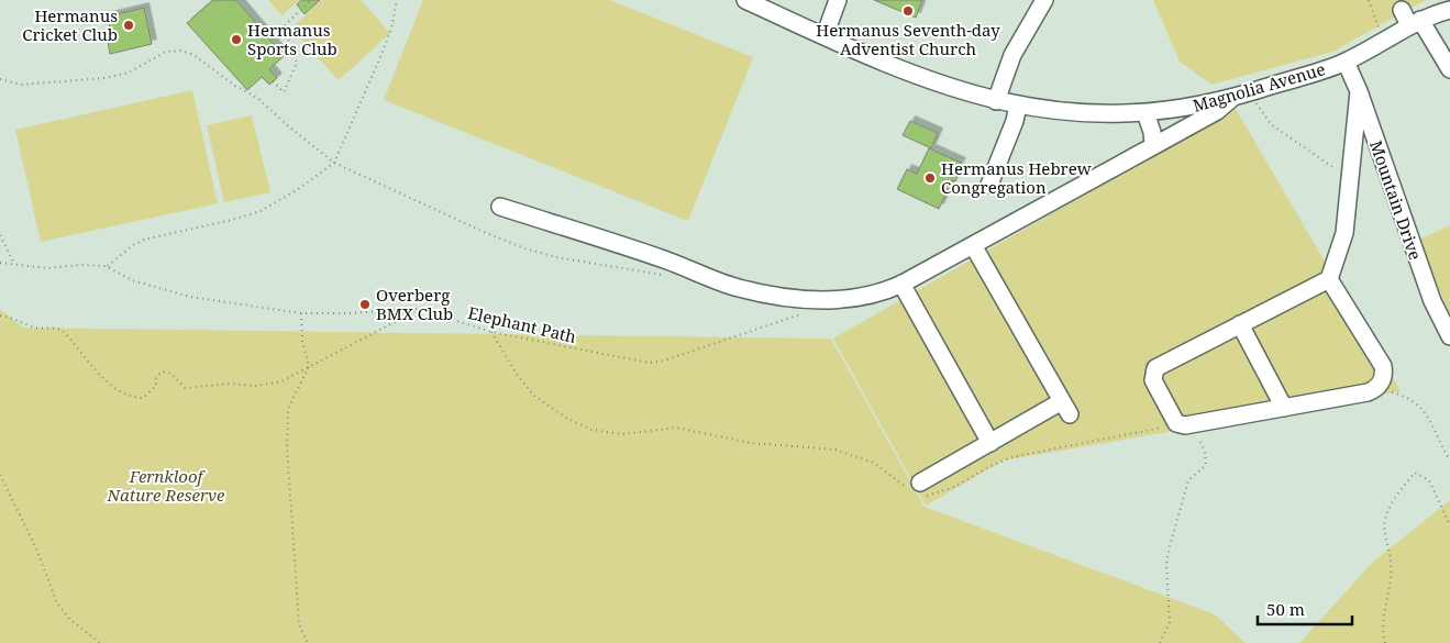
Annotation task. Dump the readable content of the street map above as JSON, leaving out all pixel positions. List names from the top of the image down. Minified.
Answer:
{"streets":{"street":["Magnolia Avenue","Mountain Drive"],"path":["Elephant Path"]},"crossings":[["Magnolia Avenue","Mountain Drive"]],"parks":["Fernkloof Nature Reserve"],"places":["Hermanus Seventh-day Adventist Church","Hermanus Cricket Club","Hermanus Sports Club","Hermanus Hebrew Congregation","Overberg BMX Club"],"scale_bar":"50 m"}
